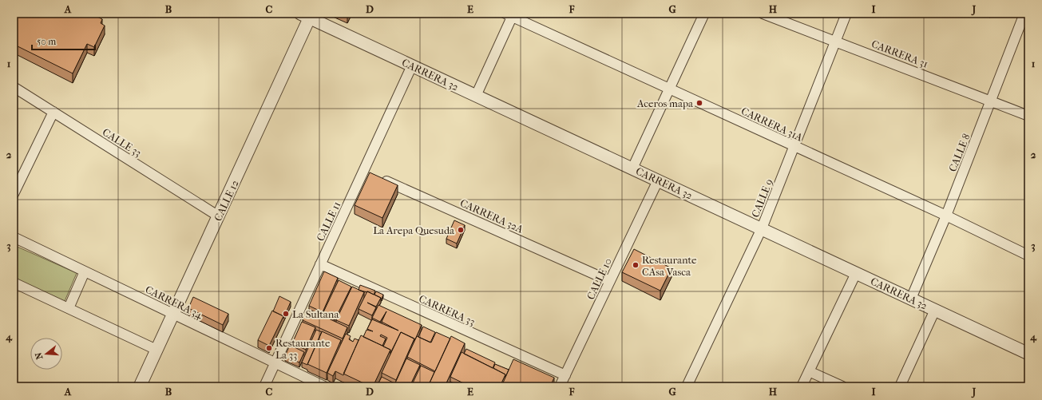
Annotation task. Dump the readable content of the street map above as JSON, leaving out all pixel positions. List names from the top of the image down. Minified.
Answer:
{"streets":{"street":["CARRERA 31","CARRERA 32","CARRERA 31A","CALLE 33","CALLE 8","CALLE 9","CALLE 12","CARRERA 32A","CALLE 11","CALLE 10","CARRERA 34","CARRERA 33"]},"crossings":[["CARRERA 31","CALLE 8"],["CARRERA 31","CALLE 9"],["CARRERA 32","CALLE 8"],["CARRERA 32","CALLE 9"],["CARRERA 32","CALLE 12"],["CARRERA 32","CALLE 11"],["CARRERA 32","CALLE 10"],["CARRERA 31A","CALLE 8"],["CARRERA 31A","CALLE 9"],["CALLE 33","CALLE 12"],["CALLE 12","CARRERA 34"],["CARRERA 32A","CALLE 11"],["CARRERA 32A","CALLE 10"],["CALLE 11","CARRERA 34"],["CALLE 11","CARRERA 33"],["CALLE 10","CARRERA 33"]],"places":["Aceros mapa","La Arepa Quesuda","Restaurante CAsa Vasca","La Sultana","Restaurante La 33"],"scale_bar":"50 m","north":"left","grid":{"columns":["A","B","C","D","E","F","G","H","I","J"],"rows":["1","2","3","4"]}}
